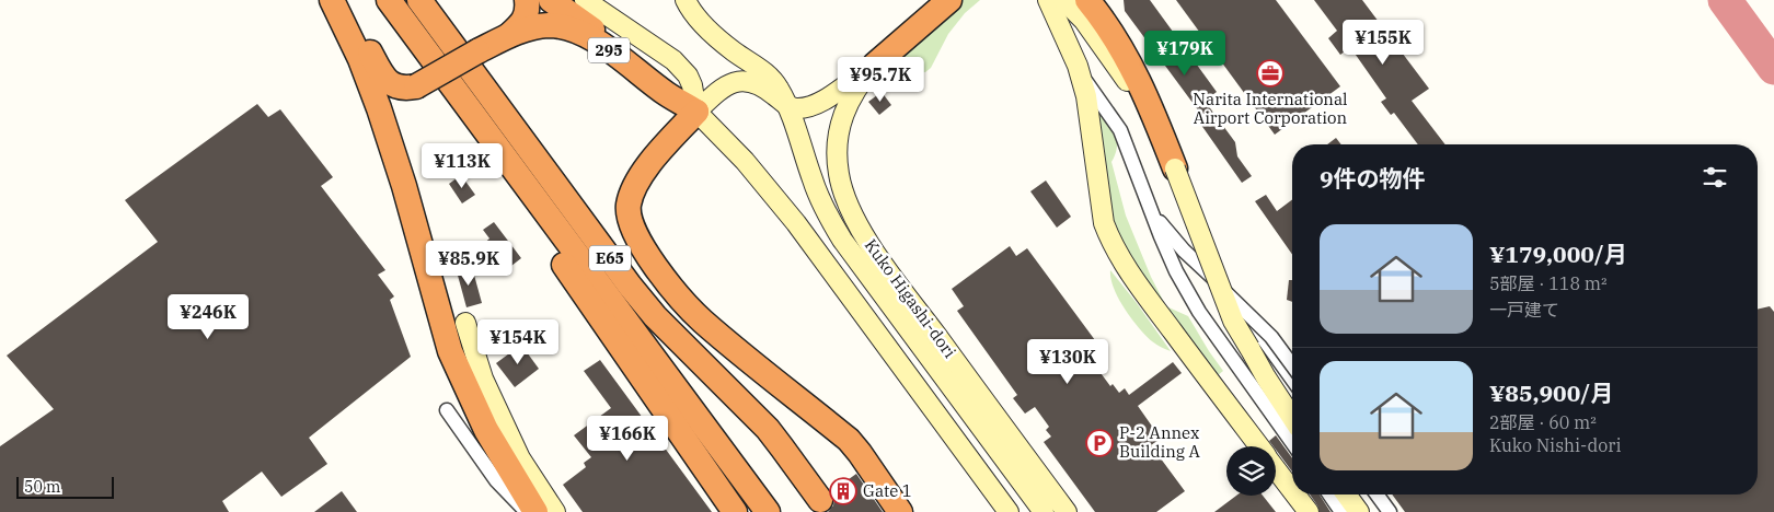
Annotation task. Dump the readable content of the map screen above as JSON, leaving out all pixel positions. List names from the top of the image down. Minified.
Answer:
{"streets":{"highway":["295","E65"],"street":["Kuko Higashi-dori"]},"places":{"office":["Narita International Airport Corporation"],"parking":["P-2 Annex Building A"],"building":["Gate 1"]},"scale_bar":"50 m","page":{"price":["¥155K","¥179K","¥95.7K","¥113K","¥85.9K","¥246K","¥154K","¥130K","¥166K"],"heading":"9件の物件","list":[{"name":"¥179,000/月","note":"5部屋 · 118 m² · 一戸建て"},{"name":"¥85,900/月","note":"2部屋 · 60 m² · Kuko Nishi-dori"}],"scale":"50 m"}}
